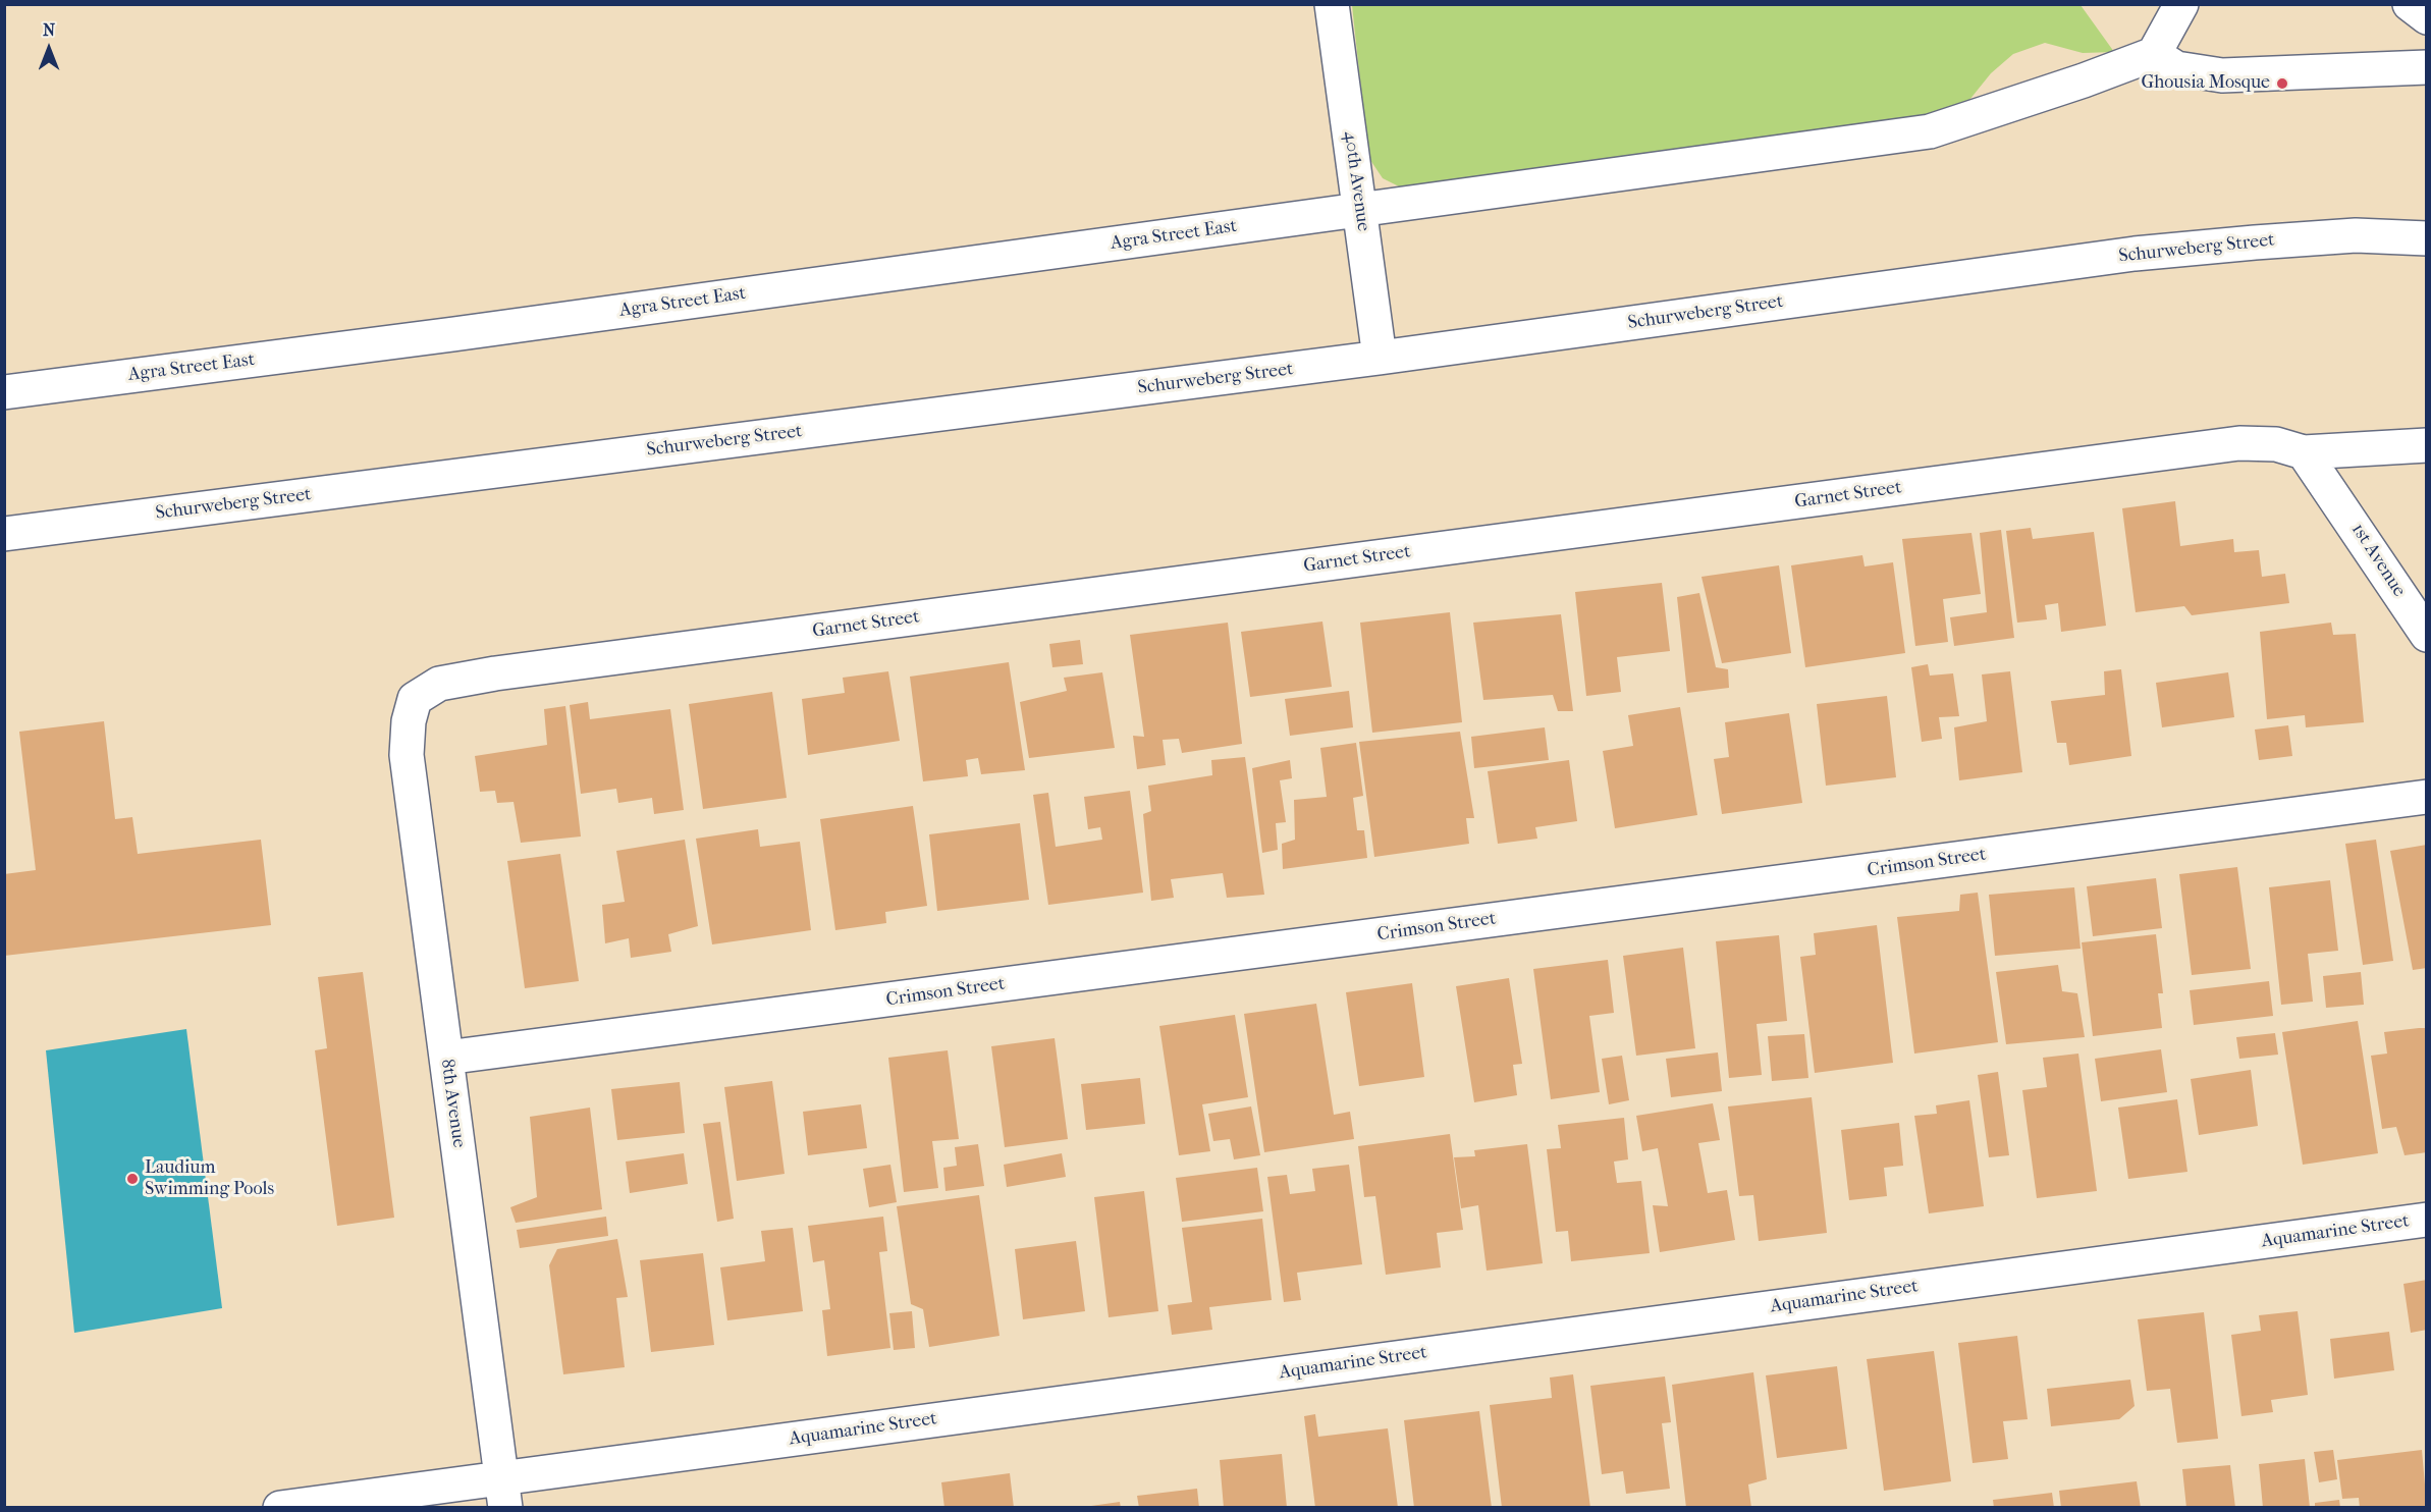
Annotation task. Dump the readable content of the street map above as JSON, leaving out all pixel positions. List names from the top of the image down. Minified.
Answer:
{"streets":{"street":["40th Avenue","Agra Street East","Schurweberg Street","Garnet Street","1st Avenue","Crimson Street","8th Avenue","Aquamarine Street"]},"crossings":[["40th Avenue","Agra Street East"],["40th Avenue","Schurweberg Street"],["Garnet Street","1st Avenue"],["Garnet Street","8th Avenue"],["Crimson Street","8th Avenue"],["8th Avenue","Aquamarine Street"]],"places":["Ghousia Mosque","Laudium Swimming Pools"],"north":"top"}
